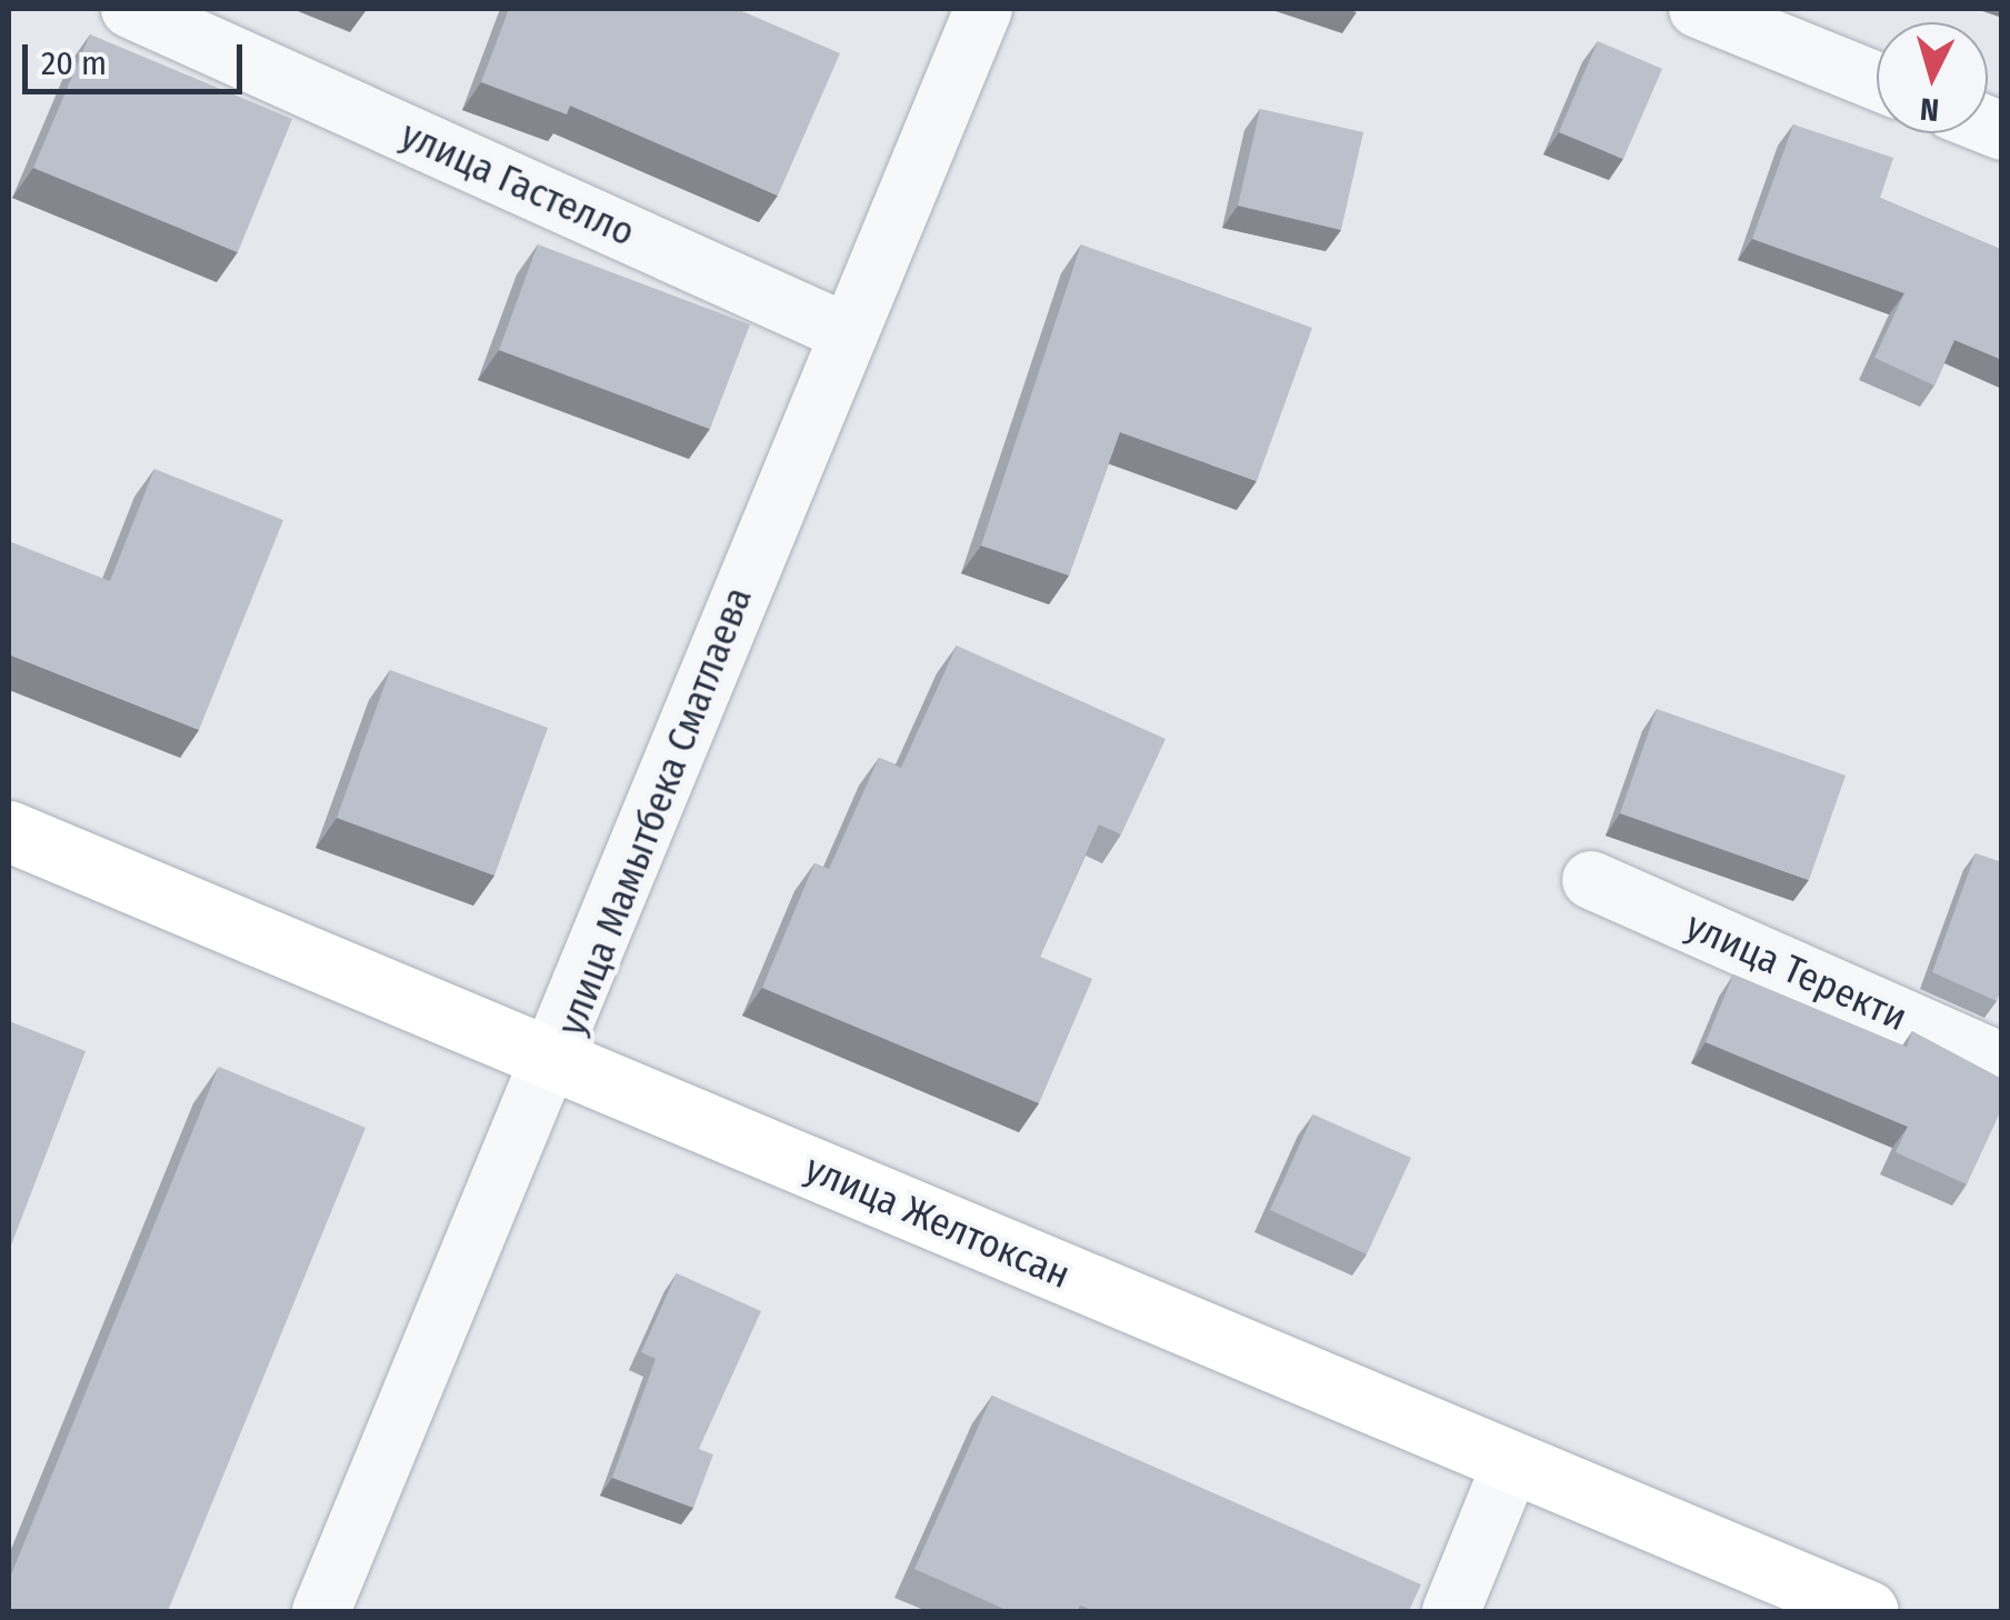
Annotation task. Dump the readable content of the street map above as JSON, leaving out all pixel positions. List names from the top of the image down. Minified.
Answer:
{"streets":{"street":["улица Гастелло","улица Мамытбека Сматлаева","улица Теректи","улица Желтоксан"]},"crossings":[["улица Гастелло","улица Мамытбека Сматлаева"],["улица Мамытбека Сматлаева","улица Желтоксан"]],"scale_bar":"20 m","north":"bottom"}
